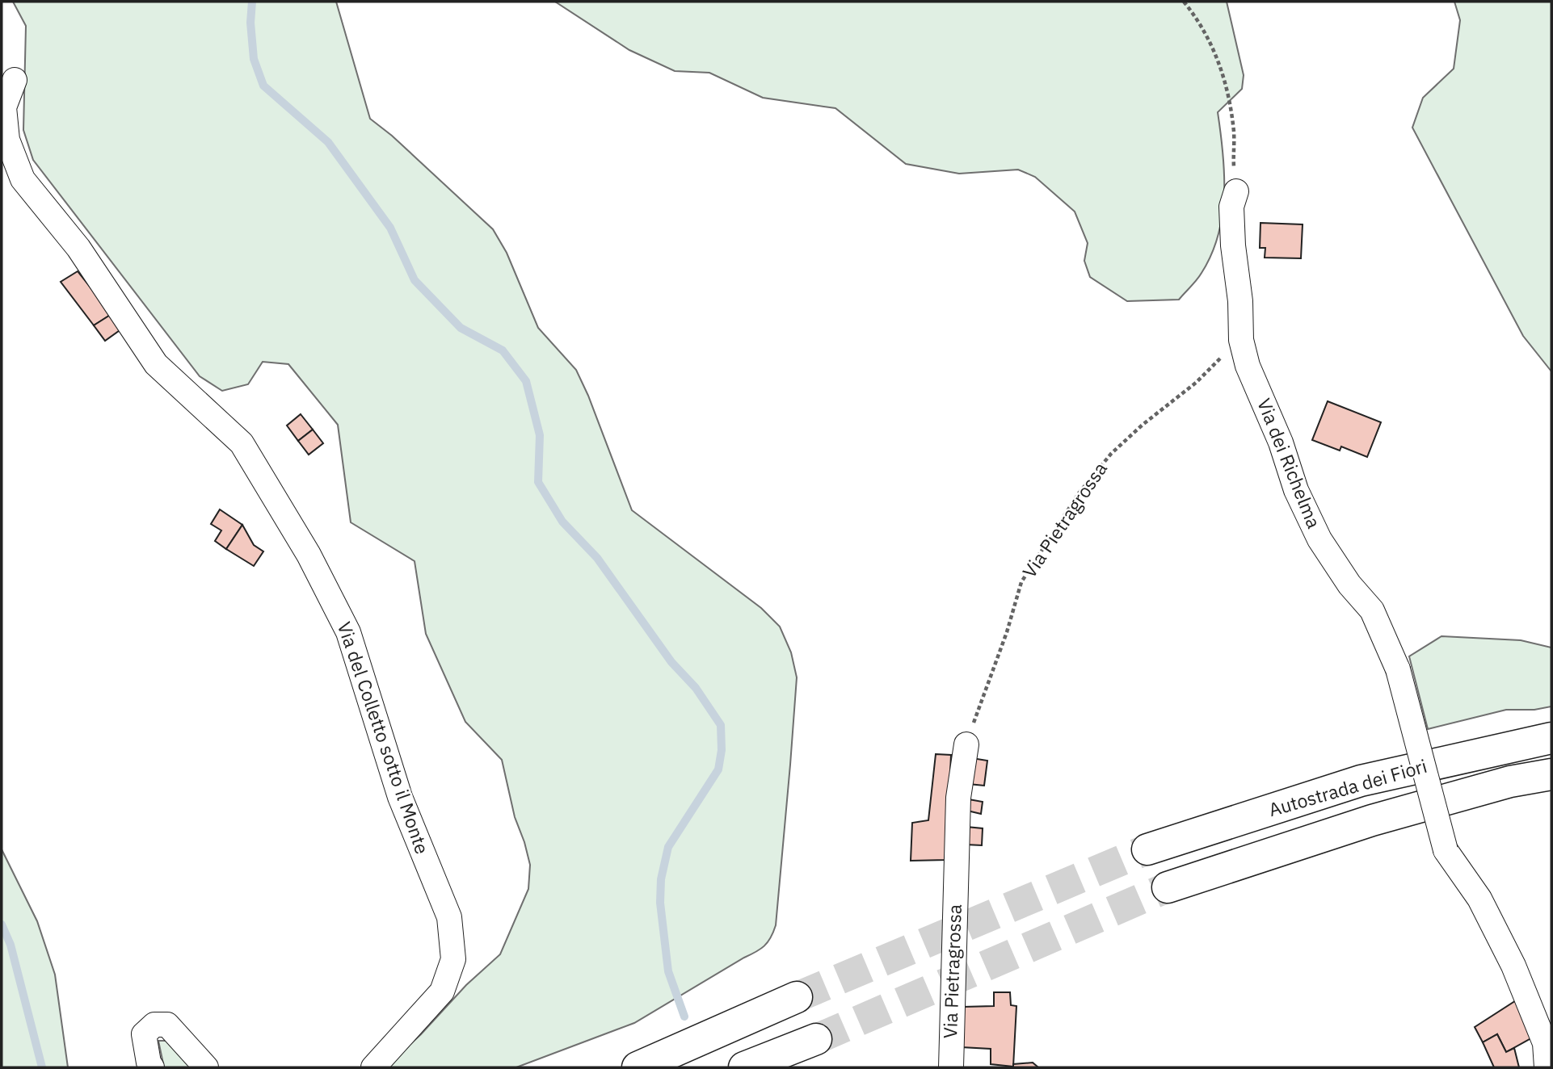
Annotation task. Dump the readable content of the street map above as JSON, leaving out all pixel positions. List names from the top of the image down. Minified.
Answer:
{"streets":{"highway":["Autostrada dei Fiori"],"street":["Via dei Richelma","Via Pietragrossa","Via del Colletto sotto il Monte"]},"crossings":[["Via dei Richelma","Via Pietragrossa"]]}
